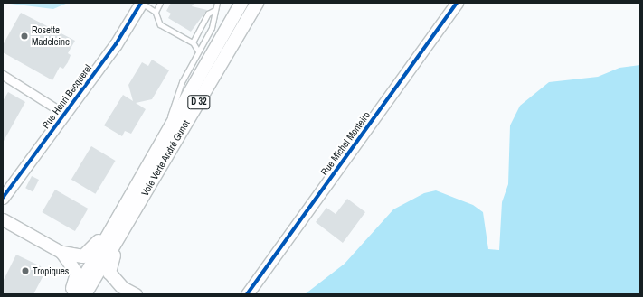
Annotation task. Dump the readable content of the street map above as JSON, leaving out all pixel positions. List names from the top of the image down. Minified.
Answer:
{"streets":{"main road":["D 32","Voie Verte André Gunot"],"street":["Rue Henri Becquerel","Rue Michel Monteiro"]},"places":["Rosette Madeleine","Tropiques"]}
